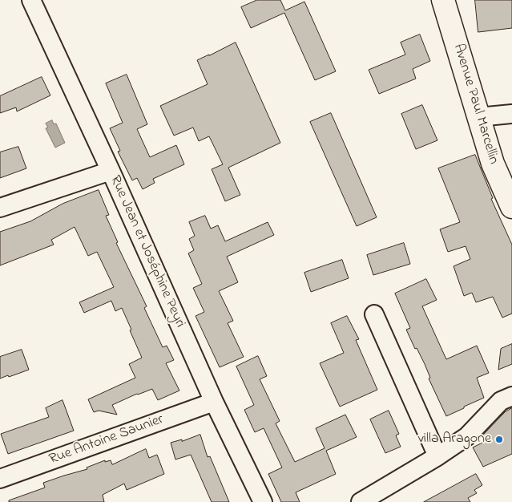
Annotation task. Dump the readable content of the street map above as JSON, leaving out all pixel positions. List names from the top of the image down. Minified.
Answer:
{"streets":{"street":["Avenue Paul Marcellin","Rue Jean et Joséphine Peyri","Rue Antoine Saunier"]},"crossings":[["Rue Jean et Joséphine Peyri","Rue Antoine Saunier"]],"places":["villa Aragone"]}
